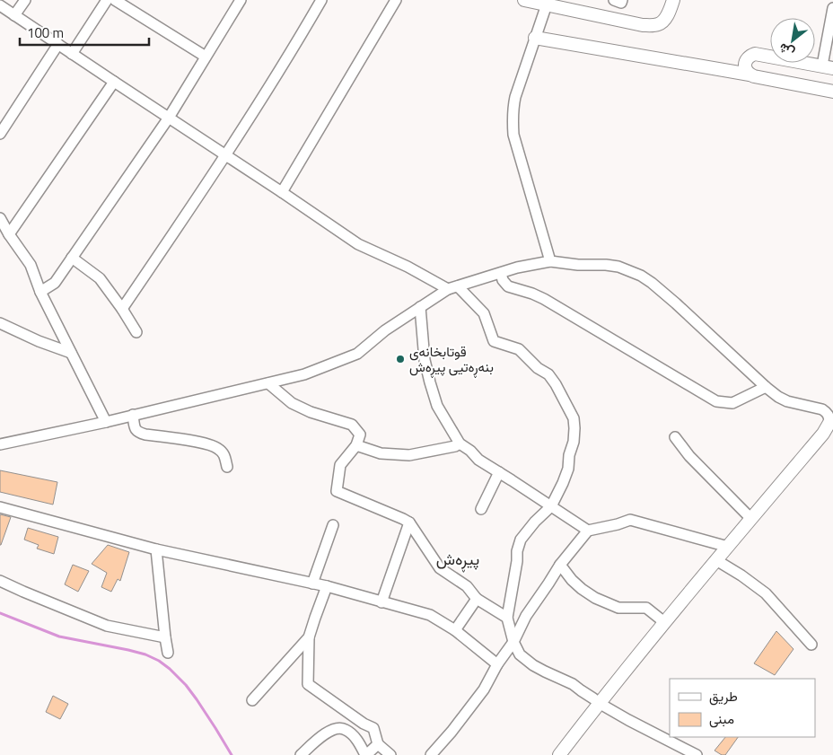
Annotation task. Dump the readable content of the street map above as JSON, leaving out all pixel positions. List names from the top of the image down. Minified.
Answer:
{"districts":["پیڕەش"],"places":["قوتابخانەی بنەڕەتیی پیڕەش"],"legend":["طريق","مبنى"],"scale_bar":"100 m","north":"bottom left"}
